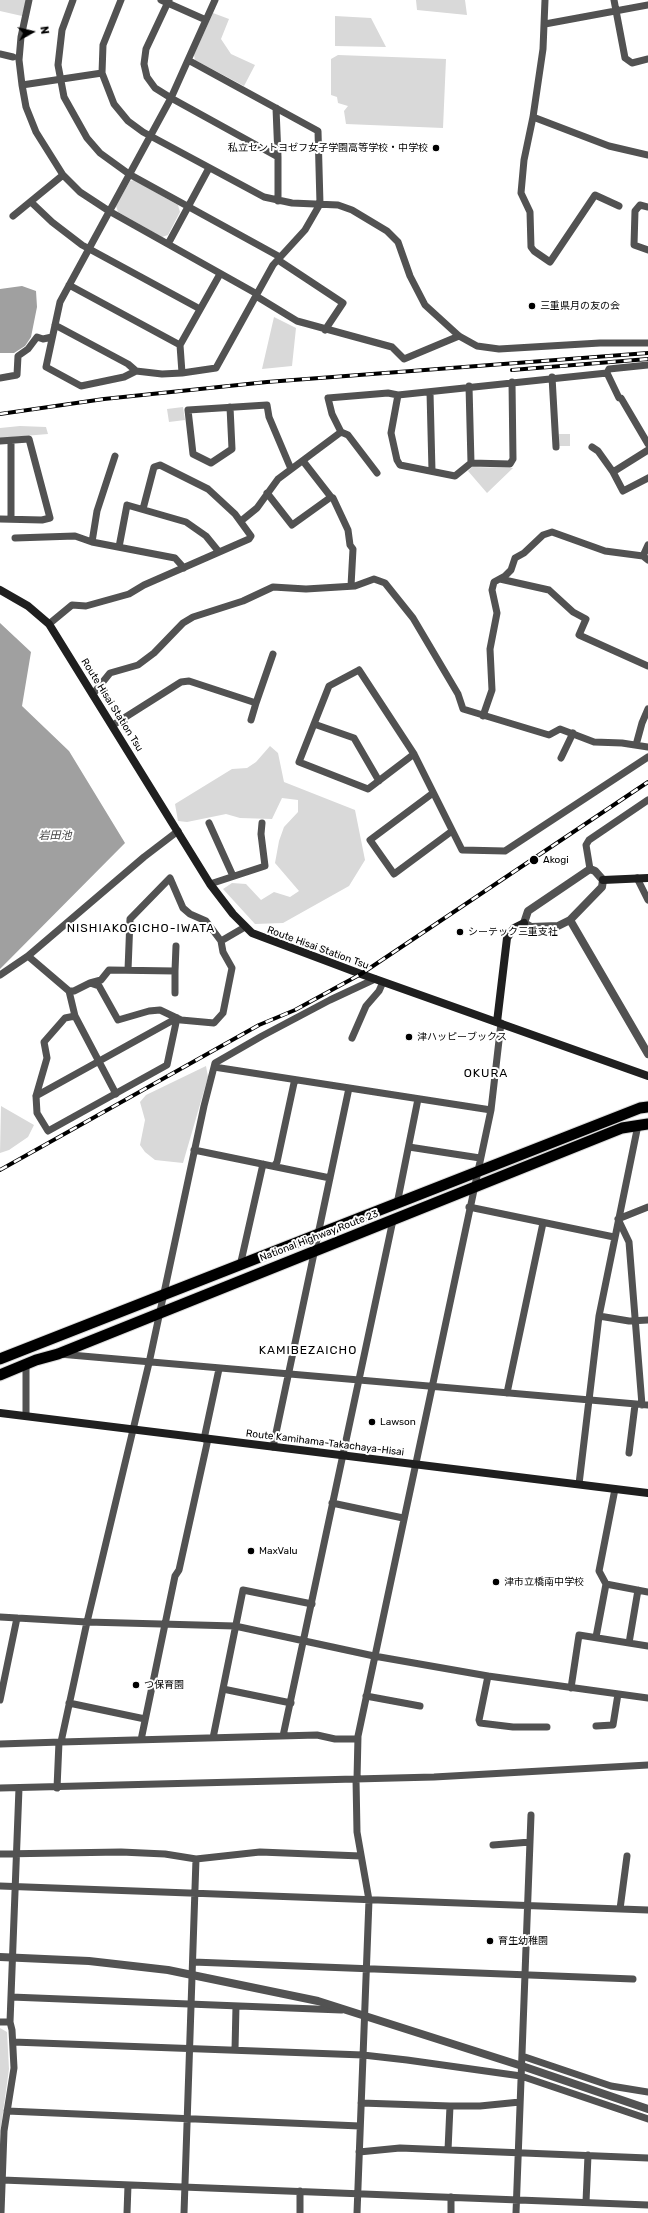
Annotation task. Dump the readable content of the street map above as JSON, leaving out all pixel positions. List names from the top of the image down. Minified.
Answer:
{"streets":{"highway":["National Highway Route 23"],"main road":["Route Hisai Station Tsu","Route Kamihama-Takachaya-Hisai"]},"districts":["NISHIAKOGICHO-IWATA","OKURA","KAMIBEZAICHO"],"water":["岩田池"],"places":["私立セントヨゼフ女子学園高等学校・中学校","三重県月の友の会","Akogi","シーテック三重支社","津ハッピーブックス","Lawson","MaxValu","津市立橋南中学校","つ保育園","育生幼稚園"],"north":"right"}
